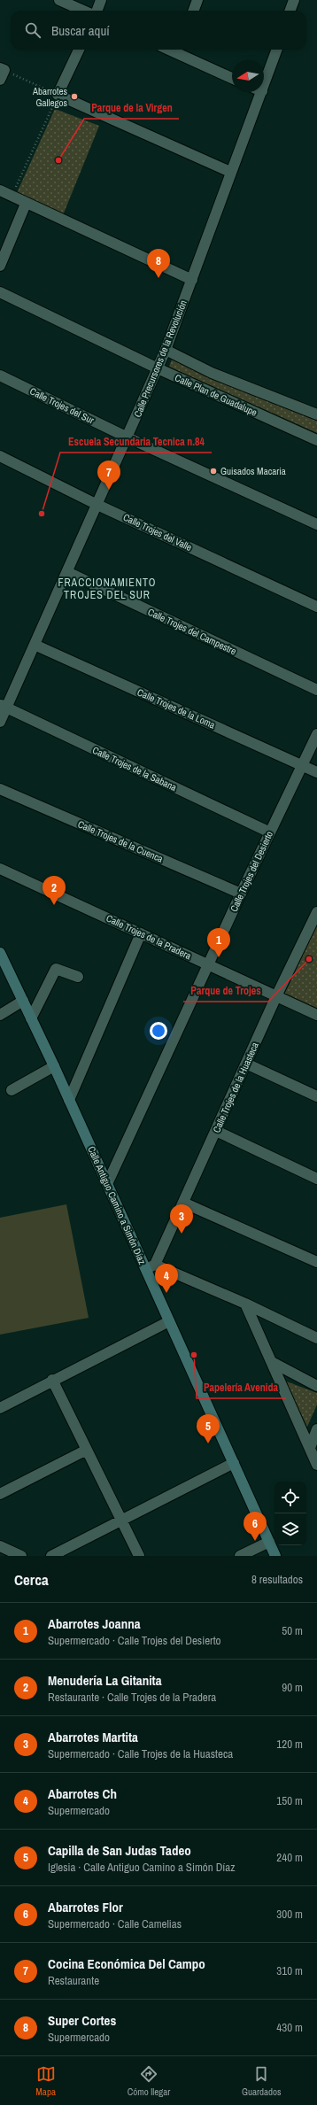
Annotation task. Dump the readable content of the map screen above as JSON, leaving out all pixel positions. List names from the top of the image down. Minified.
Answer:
{"streets":{"main road":["Calle Antiguo Camino a Simón Díaz"],"street":["Calle Precursores de la Revolución","Calle Plan de Guadalupe","Calle Trojes del Sur","Calle Trojes del Valle","Calle Trojes del Campestre","Calle Trojes de la Loma","Calle Trojes de la Sabana","Calle Trojes de la Cuenca","Calle Trojes del Desierto","Calle Trojes de la Pradera","Calle Trojes de la Huasteca"]},"crossings":[["Calle Precursores de la Revolución","Calle Plan de Guadalupe"],["Calle Precursores de la Revolución","Calle Trojes del Sur"],["Calle Precursores de la Revolución","Calle Trojes del Valle"],["Calle Precursores de la Revolución","Calle Trojes del Campestre"],["Calle Precursores de la Revolución","Calle Trojes de la Loma"],["Calle Precursores de la Revolución","Calle Trojes de la Sabana"],["Calle Trojes de la Loma","Calle Trojes del Desierto"],["Calle Trojes de la Sabana","Calle Trojes del Desierto"],["Calle Trojes de la Cuenca","Calle Trojes del Desierto"],["Calle Trojes del Desierto","Calle Trojes de la Pradera"],["Calle Trojes del Desierto","Calle Antiguo Camino a Simón Díaz"],["Calle Trojes de la Pradera","Calle Trojes de la Huasteca"],["Calle Trojes de la Huasteca","Calle Antiguo Camino a Simón Díaz"]],"districts":["FRACCIONAMIENTO TROJES DEL SUR"],"places":["Abarrotes Gallegos","Parque de la Virgen","Guisados Macaria","Escuela Secundaria Tecnica n.84","Parque de Trojes","Papelería Avenida"],"north":"left","page":{"search":"Buscar aquí","pins":["8","7","2","1","3","4","5","6"],"heading":["Cerca","8 resultados"],"list":[{"mark":"1","name":"Abarrotes Joanna","note":"Supermercado · Calle Trojes del Desierto","value":"50 m"},{"mark":"2","name":"Menudería La Gitanita","note":"Restaurante · Calle Trojes de la Pradera","value":"90 m"},{"mark":"3","name":"Abarrotes Martita","note":"Supermercado · Calle Trojes de la Huasteca","value":"120 m"},{"mark":"4","name":"Abarrotes Ch","note":"Supermercado","value":"150 m"},{"mark":"5","name":"Capilla de San Judas Tadeo","note":"Iglesia · Calle Antiguo Camino a Simón Díaz","value":"240 m"},{"mark":"6","name":"Abarrotes Flor","note":"Supermercado · Calle Camelias","value":"300 m"},{"mark":"7","name":"Cocina Económica Del Campo","note":"Restaurante","value":"310 m"},{"mark":"8","name":"Super Cortes","note":"Supermercado","value":"430 m"}],"nav":["Mapa","Cómo llegar","Guardados"]}}
